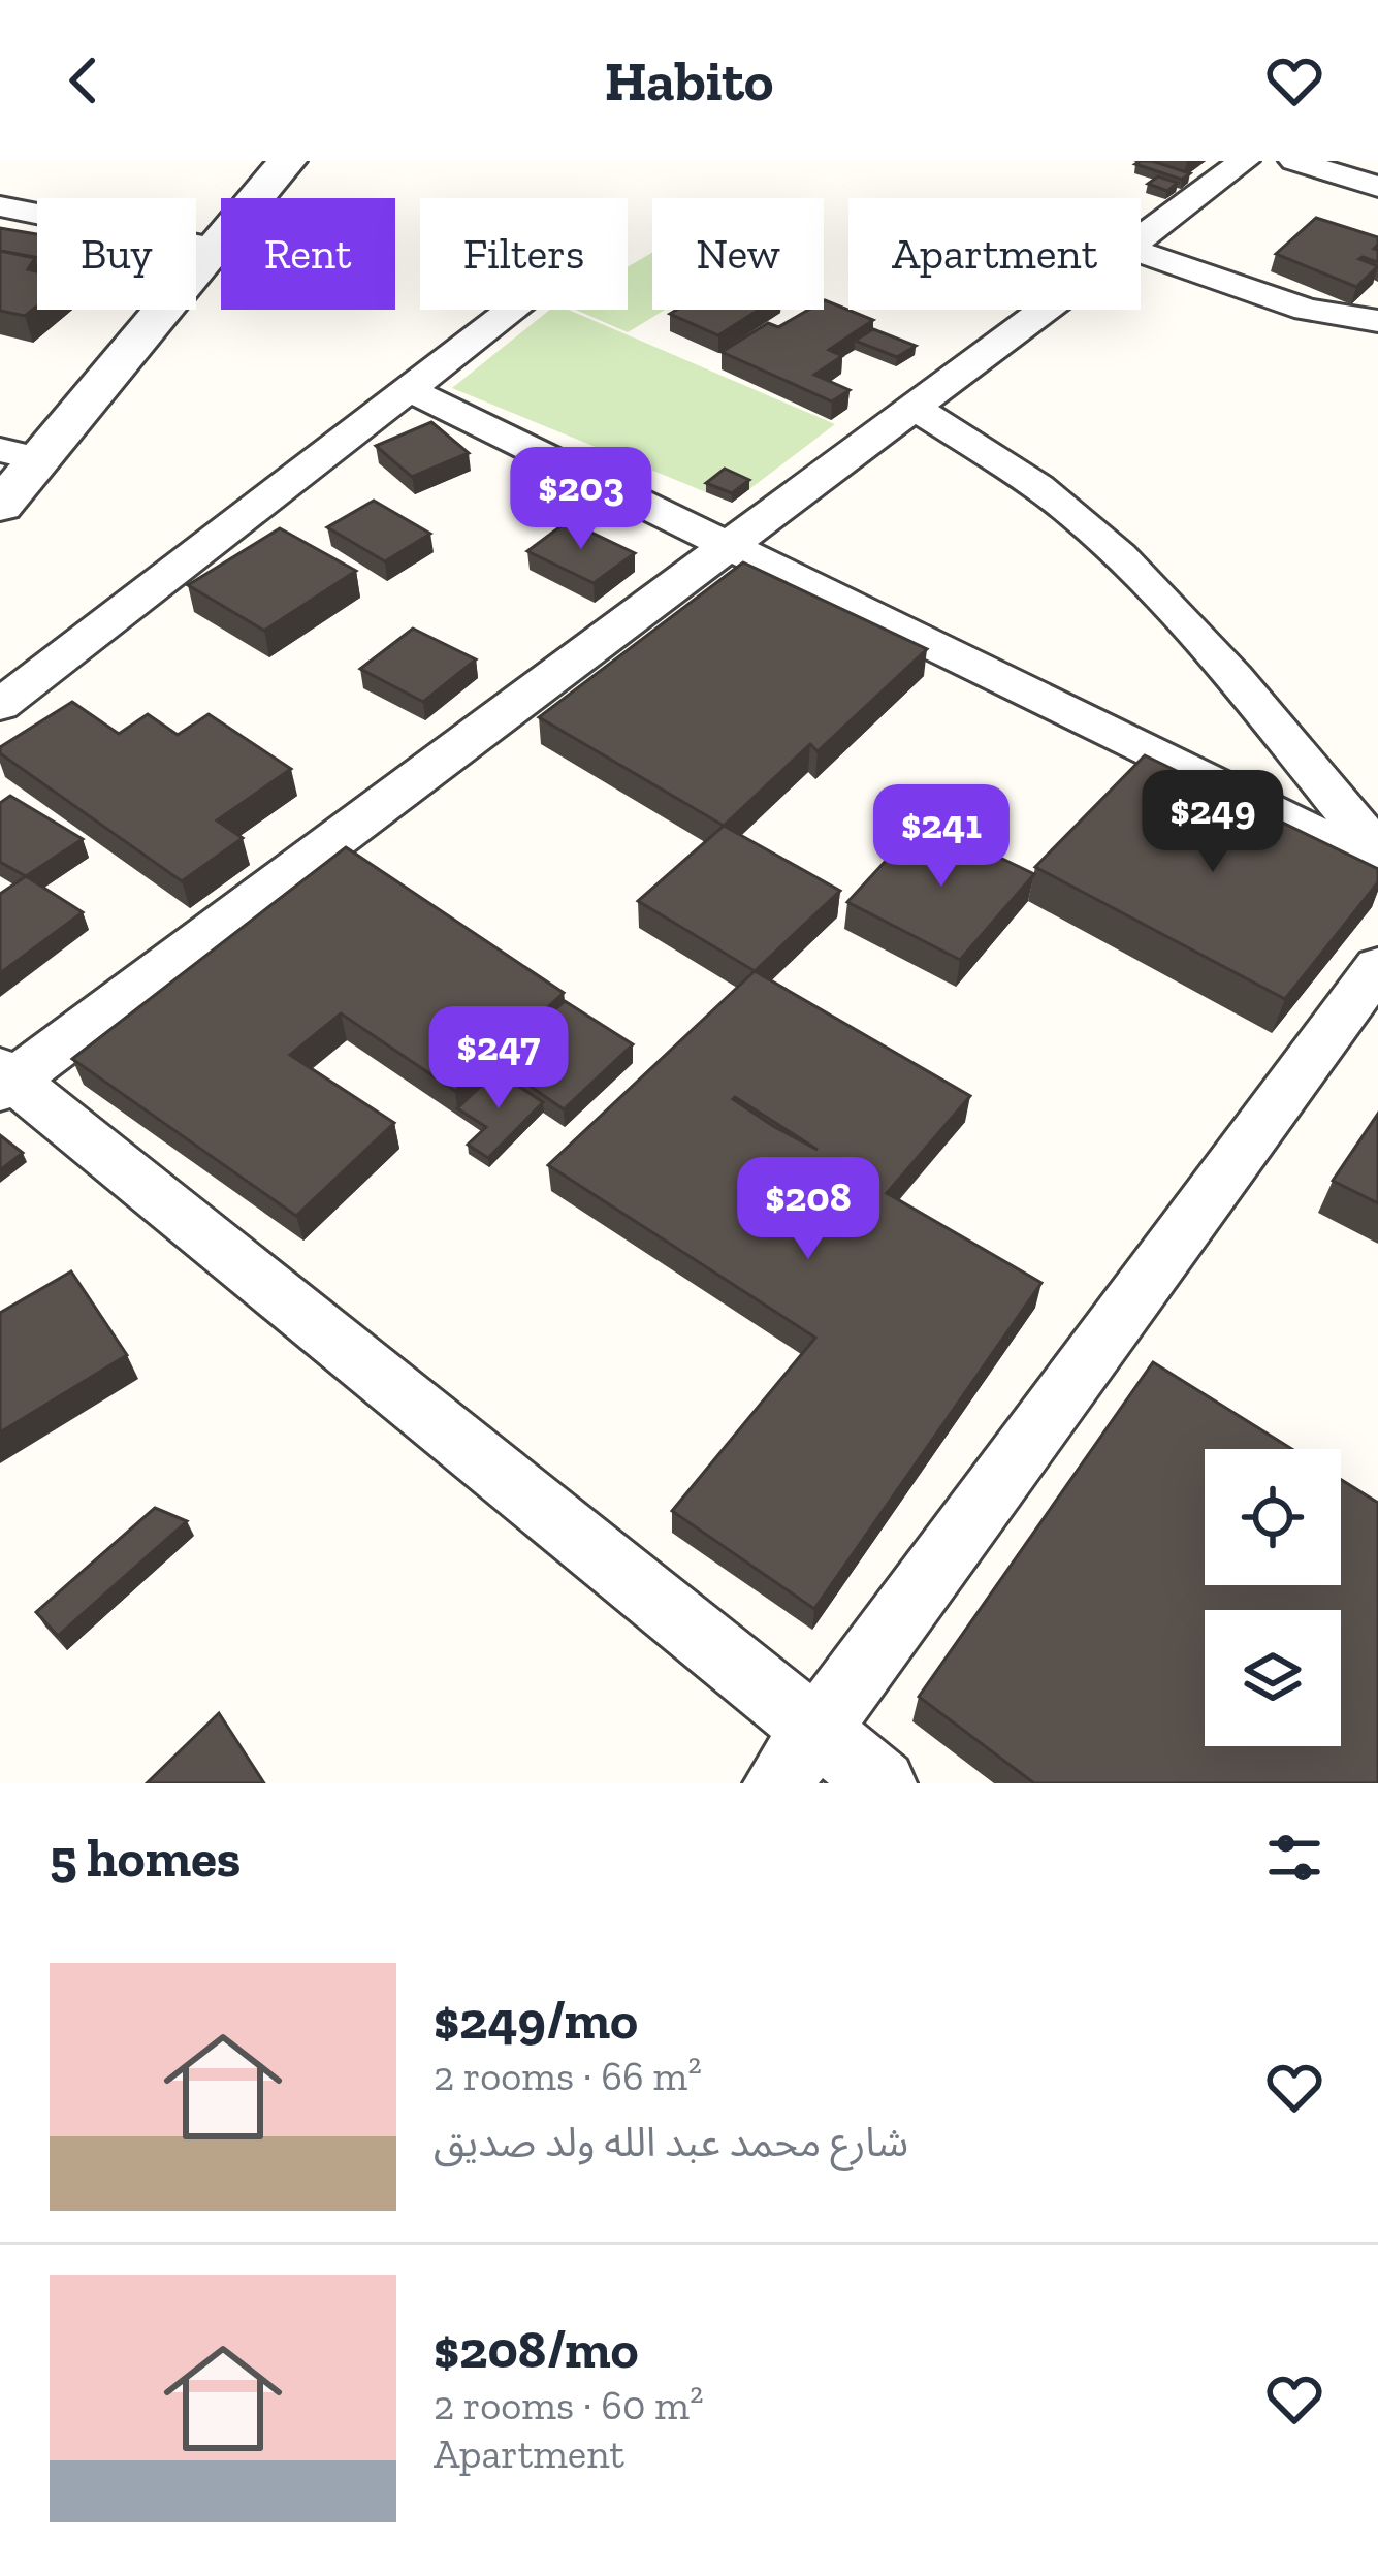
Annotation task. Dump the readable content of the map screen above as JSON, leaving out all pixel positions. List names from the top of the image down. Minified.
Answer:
{"page":{"header":"Habito","chip":["Buy","Rent","Filters","New","Apartment"],"price":["$203","$249","$241","$247","$208"],"heading":"5 homes","list":[{"name":"$249/mo","note":"2 rooms · 66 m² · شارع محمد عبد الله ولد صديق"},{"name":"$208/mo","note":"2 rooms · 60 m² · Apartment"}]}}
